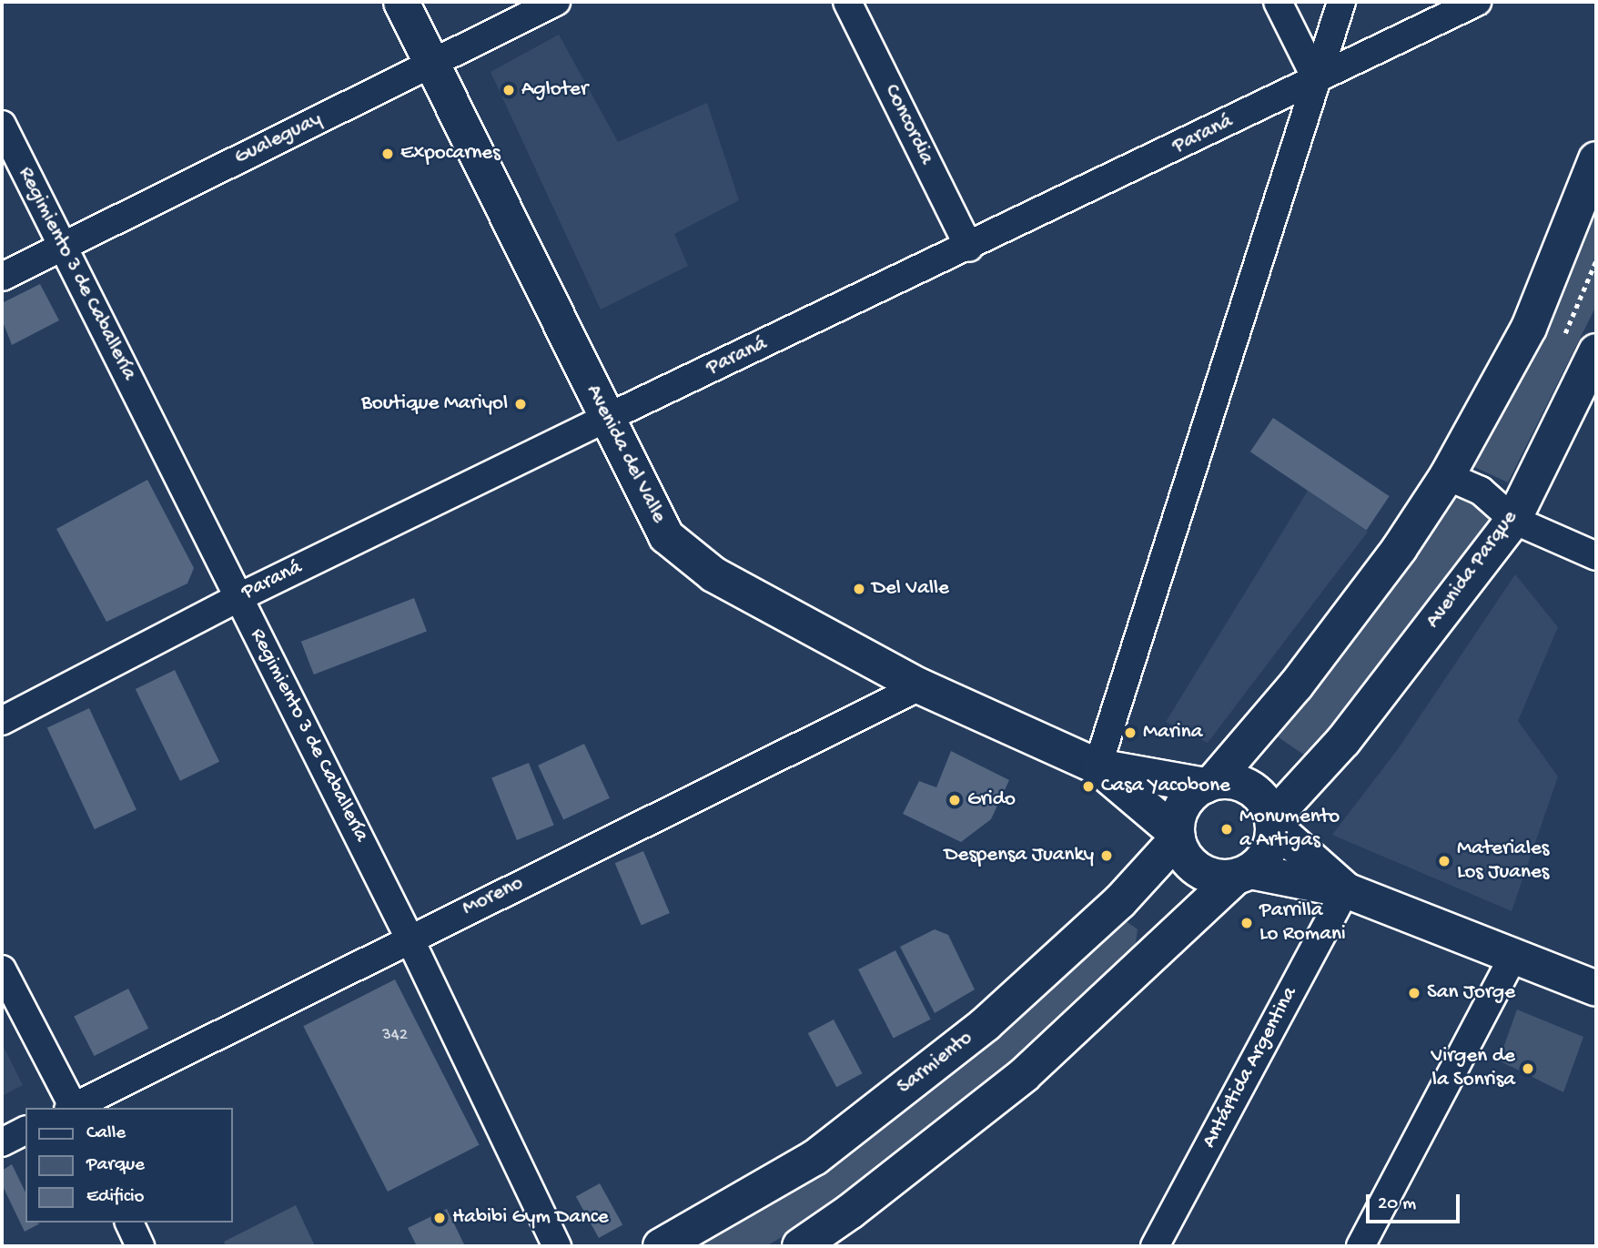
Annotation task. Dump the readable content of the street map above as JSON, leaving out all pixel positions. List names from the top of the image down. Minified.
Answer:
{"streets":{"main road":["Avenida del Valle","Avenida Parque","Sarmiento"],"street":["Concordia","Paraná","Gualeguay","Regimiento 3 de Caballería","Moreno","Antártida Argentina"]},"crossings":[["Concordia","Paraná"],["Paraná","Regimiento 3 de Caballería"],["Paraná","Avenida del Valle"],["Gualeguay","Regimiento 3 de Caballería"],["Gualeguay","Avenida del Valle"],["Regimiento 3 de Caballería","Moreno"],["Avenida del Valle","Moreno"],["Avenida Parque","Sarmiento"]],"places":["Agloter","Expocarnes","Boutique Mariyol","Del Valle","Marina","Casa Yacobone","Grido","Monumento a Artigas","Despensa Juanky","Materiales Los Juanes","Parrilla Lo Romani","San Jorge","Virgen de la Sonrisa","Habibi Gym Dance"],"house_numbers":["342"],"legend":["Calle","Parque","Edificio"],"scale_bar":"20 m"}
